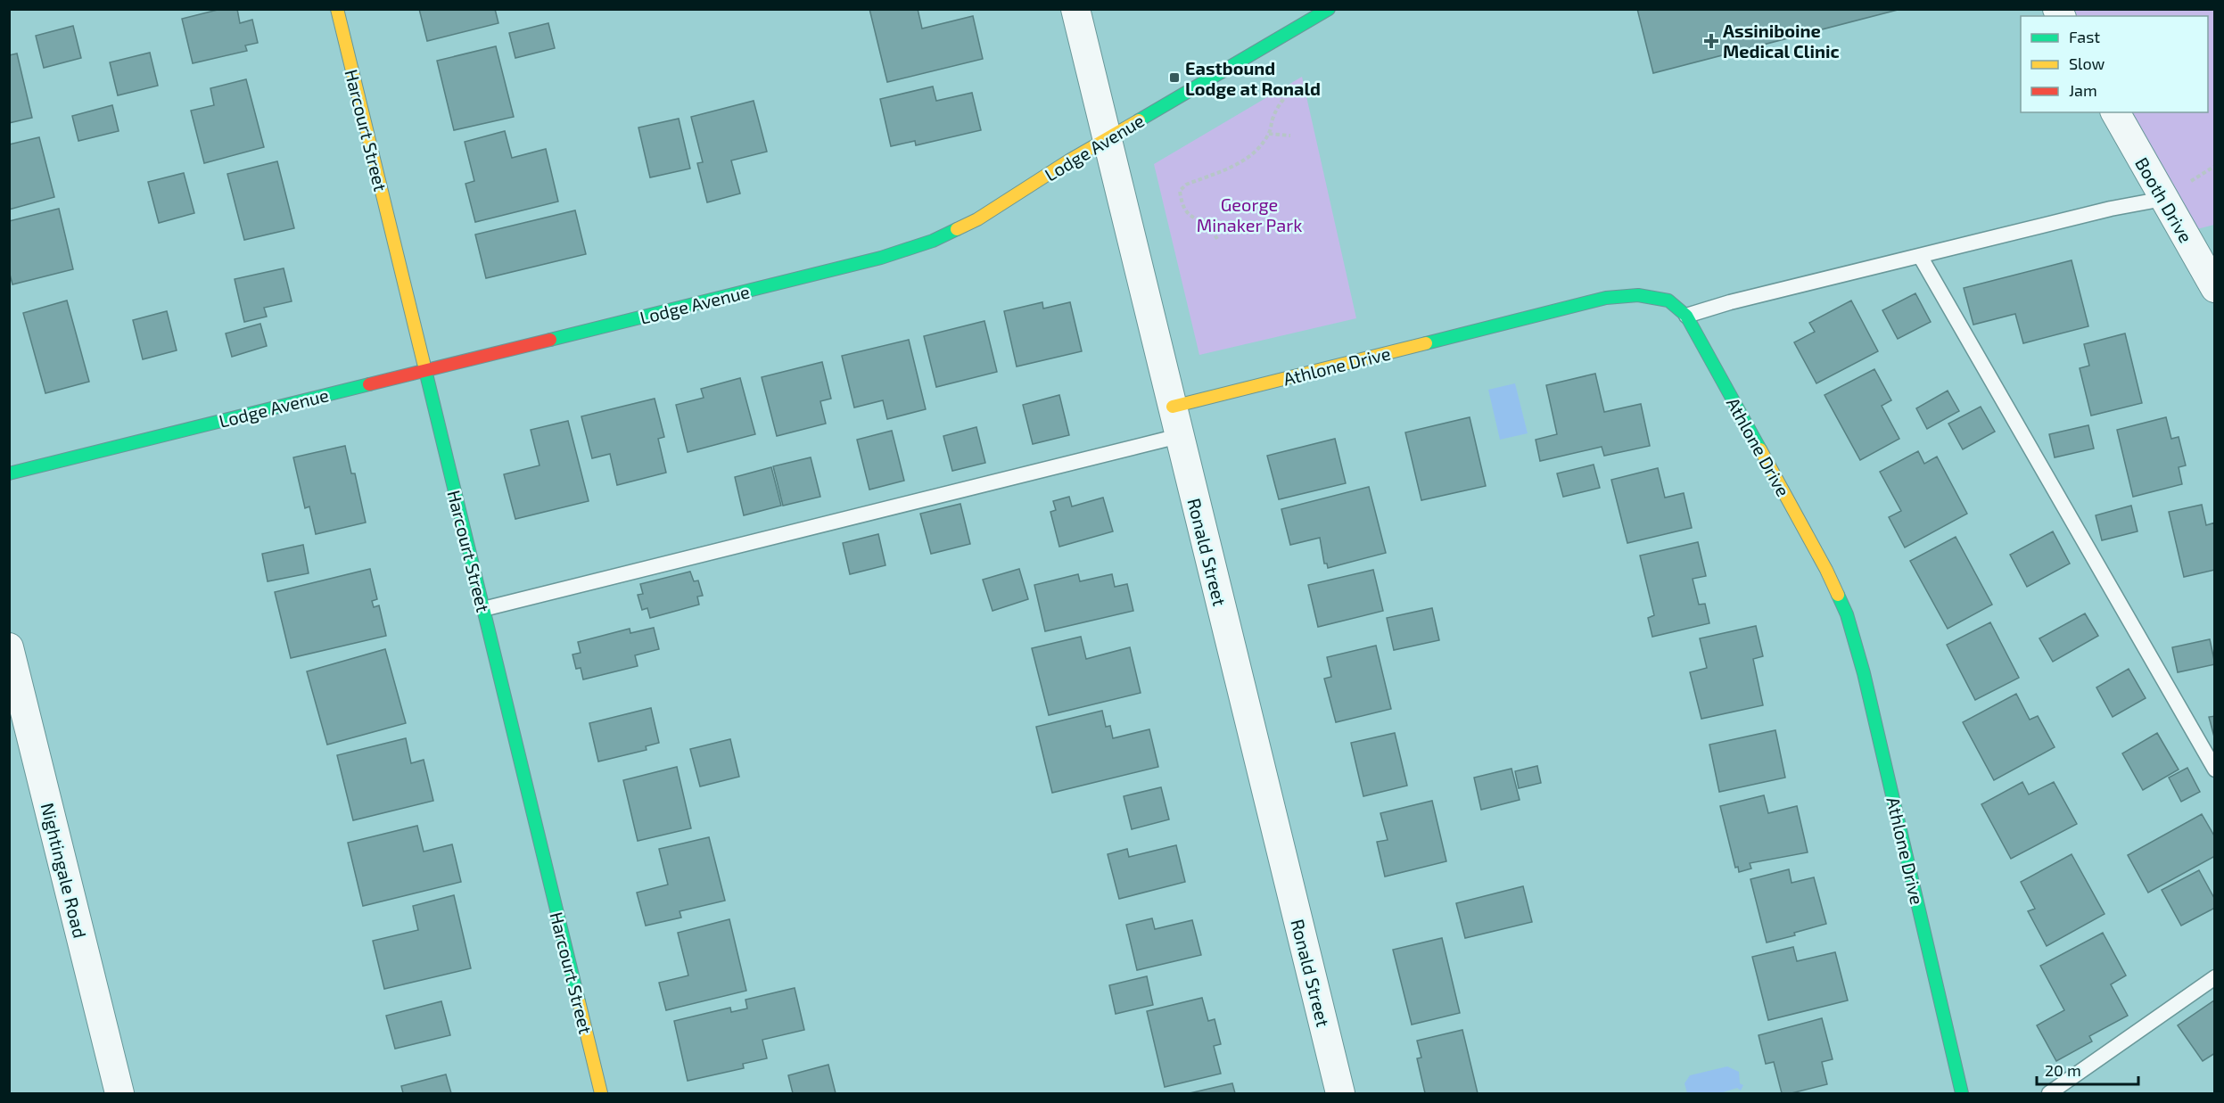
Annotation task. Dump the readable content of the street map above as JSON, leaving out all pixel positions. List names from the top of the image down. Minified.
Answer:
{"streets":{"street":["Harcourt Street","Lodge Avenue","Booth Drive","Athlone Drive","Ronald Street","Nightingale Road"]},"crossings":[["Harcourt Street","Lodge Avenue"],["Lodge Avenue","Ronald Street"],["Athlone Drive","Ronald Street"]],"parks":["George Minaker Park"],"places":{"health":["Assiniboine Medical Clinic"],"transit":["Eastbound Lodge at Ronald"]},"legend":["Fast","Slow","Jam"],"scale_bar":"20 m"}
